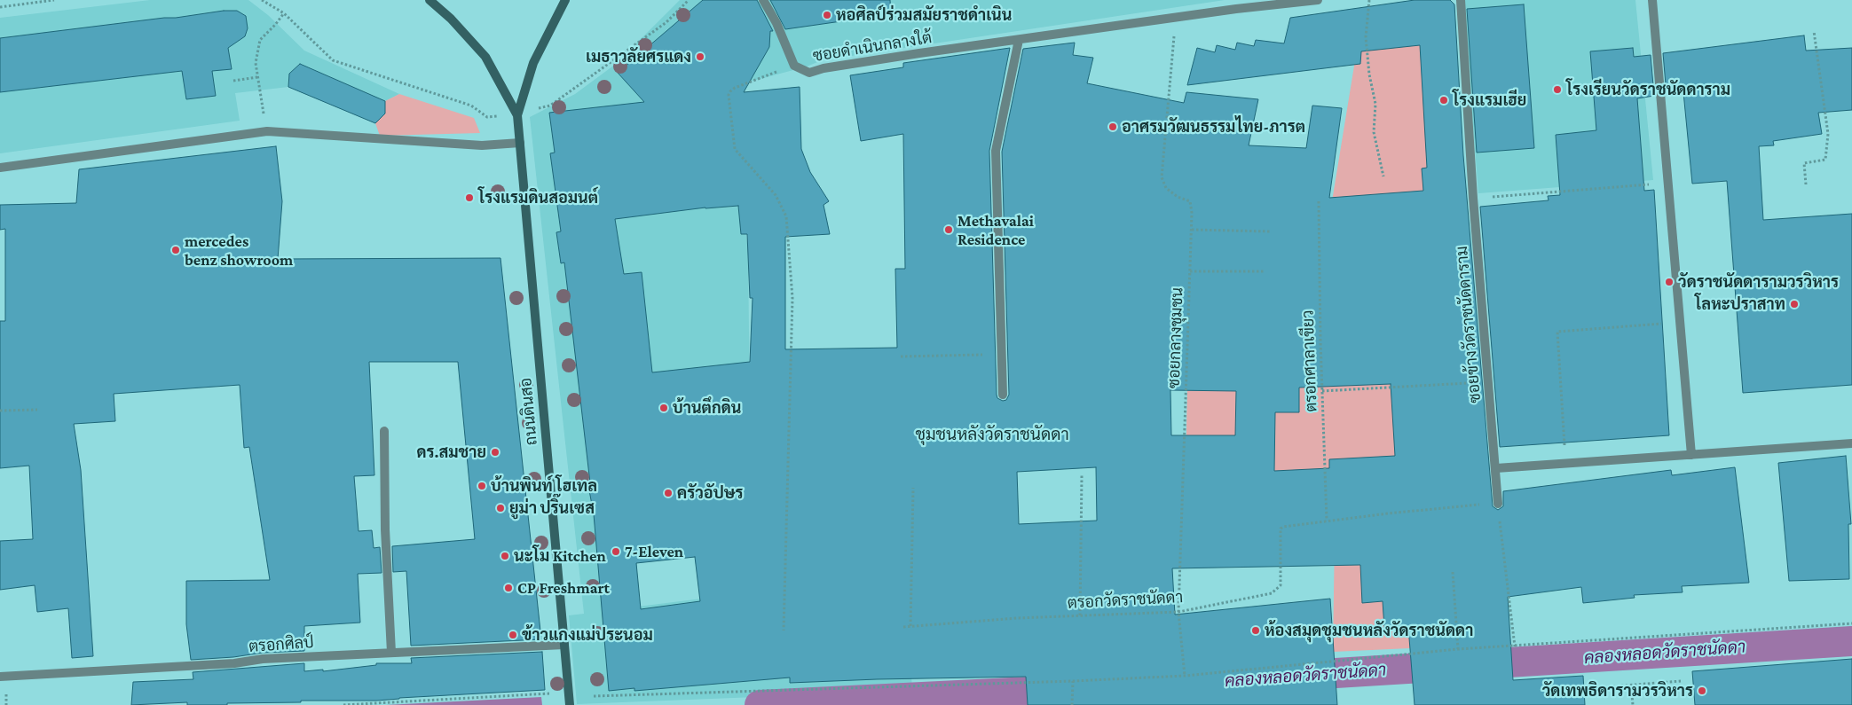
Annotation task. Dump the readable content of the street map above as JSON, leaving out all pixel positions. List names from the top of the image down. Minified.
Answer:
{"streets":{"main road":["ถนนดินสอ"],"street":["ซอยดำเนินกลางใต้","ซอยข้างวัดราชนัดดาราม","ตรอกศิลป์"],"path":["ซอยกลางชุมชน","ตรอกศาลาเขียว","ตรอกวัดราชนัดดา"]},"crossings":[["ซอยดำเนินกลางใต้","ซอยกลางชุมชน"],["ซอยข้างวัดราชนัดดาราม","ตรอกวัดราชนัดดา"],["ซอยกลางชุมชน","ตรอกวัดราชนัดดา"],["ตรอกศาลาเขียว","ตรอกวัดราชนัดดา"],["ถนนดินสอ","ตรอกศิลป์"]],"districts":["ชุมชนหลังวัดราชนัดดา"],"water":["คลองหลอดวัดราชนัดดา"],"places":["หอศิลป์ร่วมสมัยราชดำเนิน","เมธาวลัยศรแดง","โรงเรียนวัดราชนัดดาราม","โรงแรมเฮีย","อาศรมวัฒนธรรมไทย-ภารต","โรงแรมดินสอมนต์","Methavalai Residence","mercedes benz showroom","วัดราชนัดดารามวรวิหาร","โลหะปราสาท","บ้านตึกดิน","ดร.สมชาย","บ้านพินท์ โฮเทล","ครัวอัปษร","ยูม่า ปริ๊นเซส","7-Eleven","นะโม Kitchen","CP Freshmart","ห้องสมุดชุมชนหลังวัดราชนัดดา","ข้าวแกงแม่ประนอม","วัดเทพธิดารามวรวิหาร"]}
